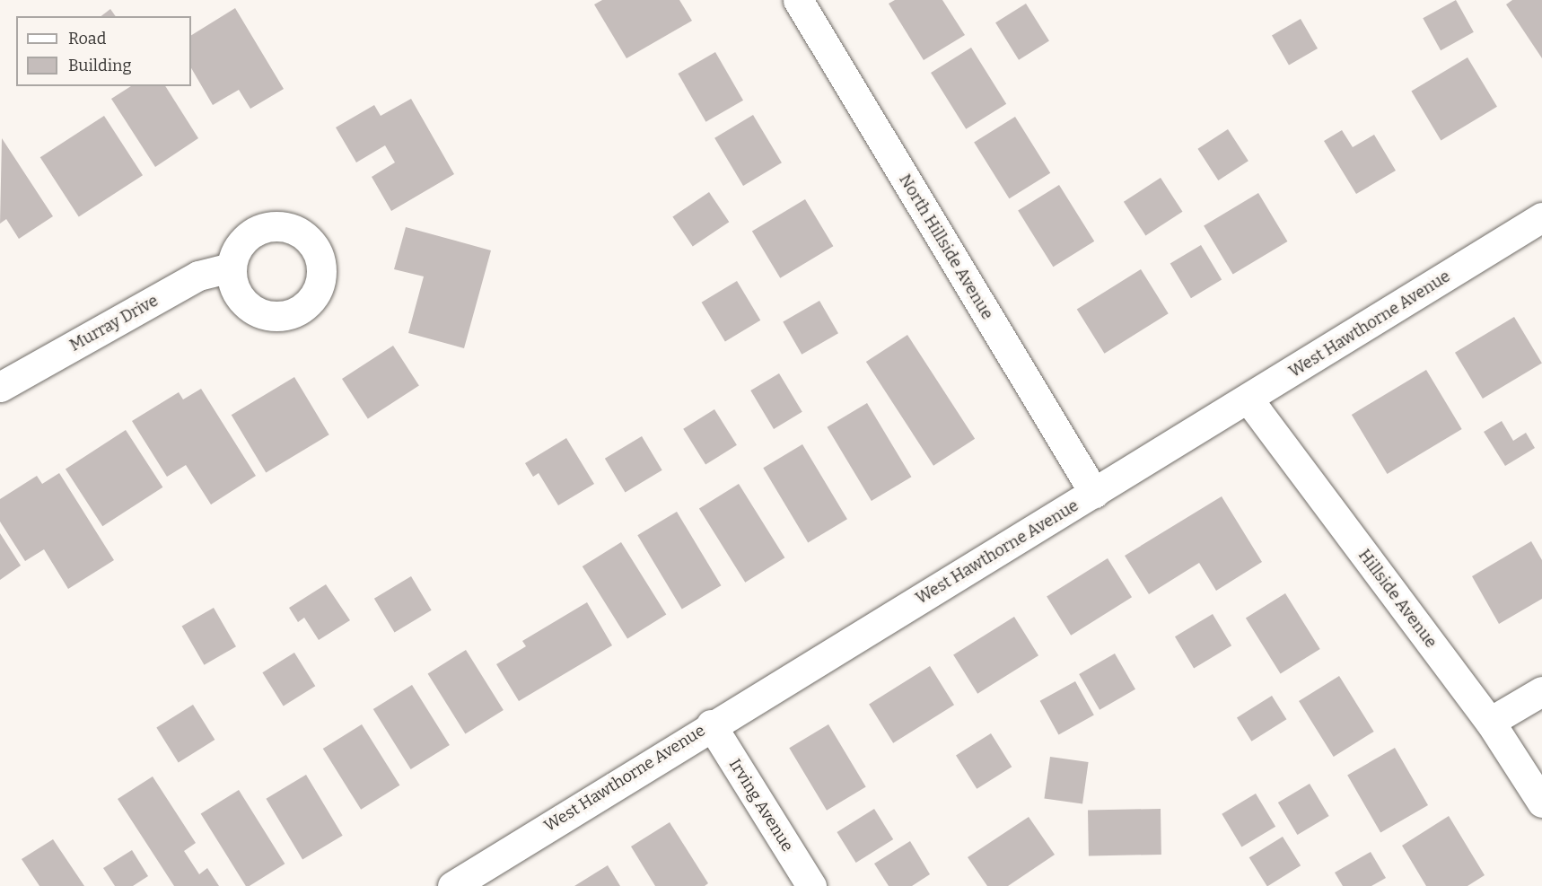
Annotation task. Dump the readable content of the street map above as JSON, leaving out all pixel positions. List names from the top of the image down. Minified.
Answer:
{"streets":{"street":["North Hillside Avenue","Murray Drive","West Hawthorne Avenue","Hillside Avenue","Irving Avenue"]},"crossings":[["North Hillside Avenue","West Hawthorne Avenue"],["West Hawthorne Avenue","Hillside Avenue"],["West Hawthorne Avenue","Irving Avenue"]],"legend":["Road","Building"]}
